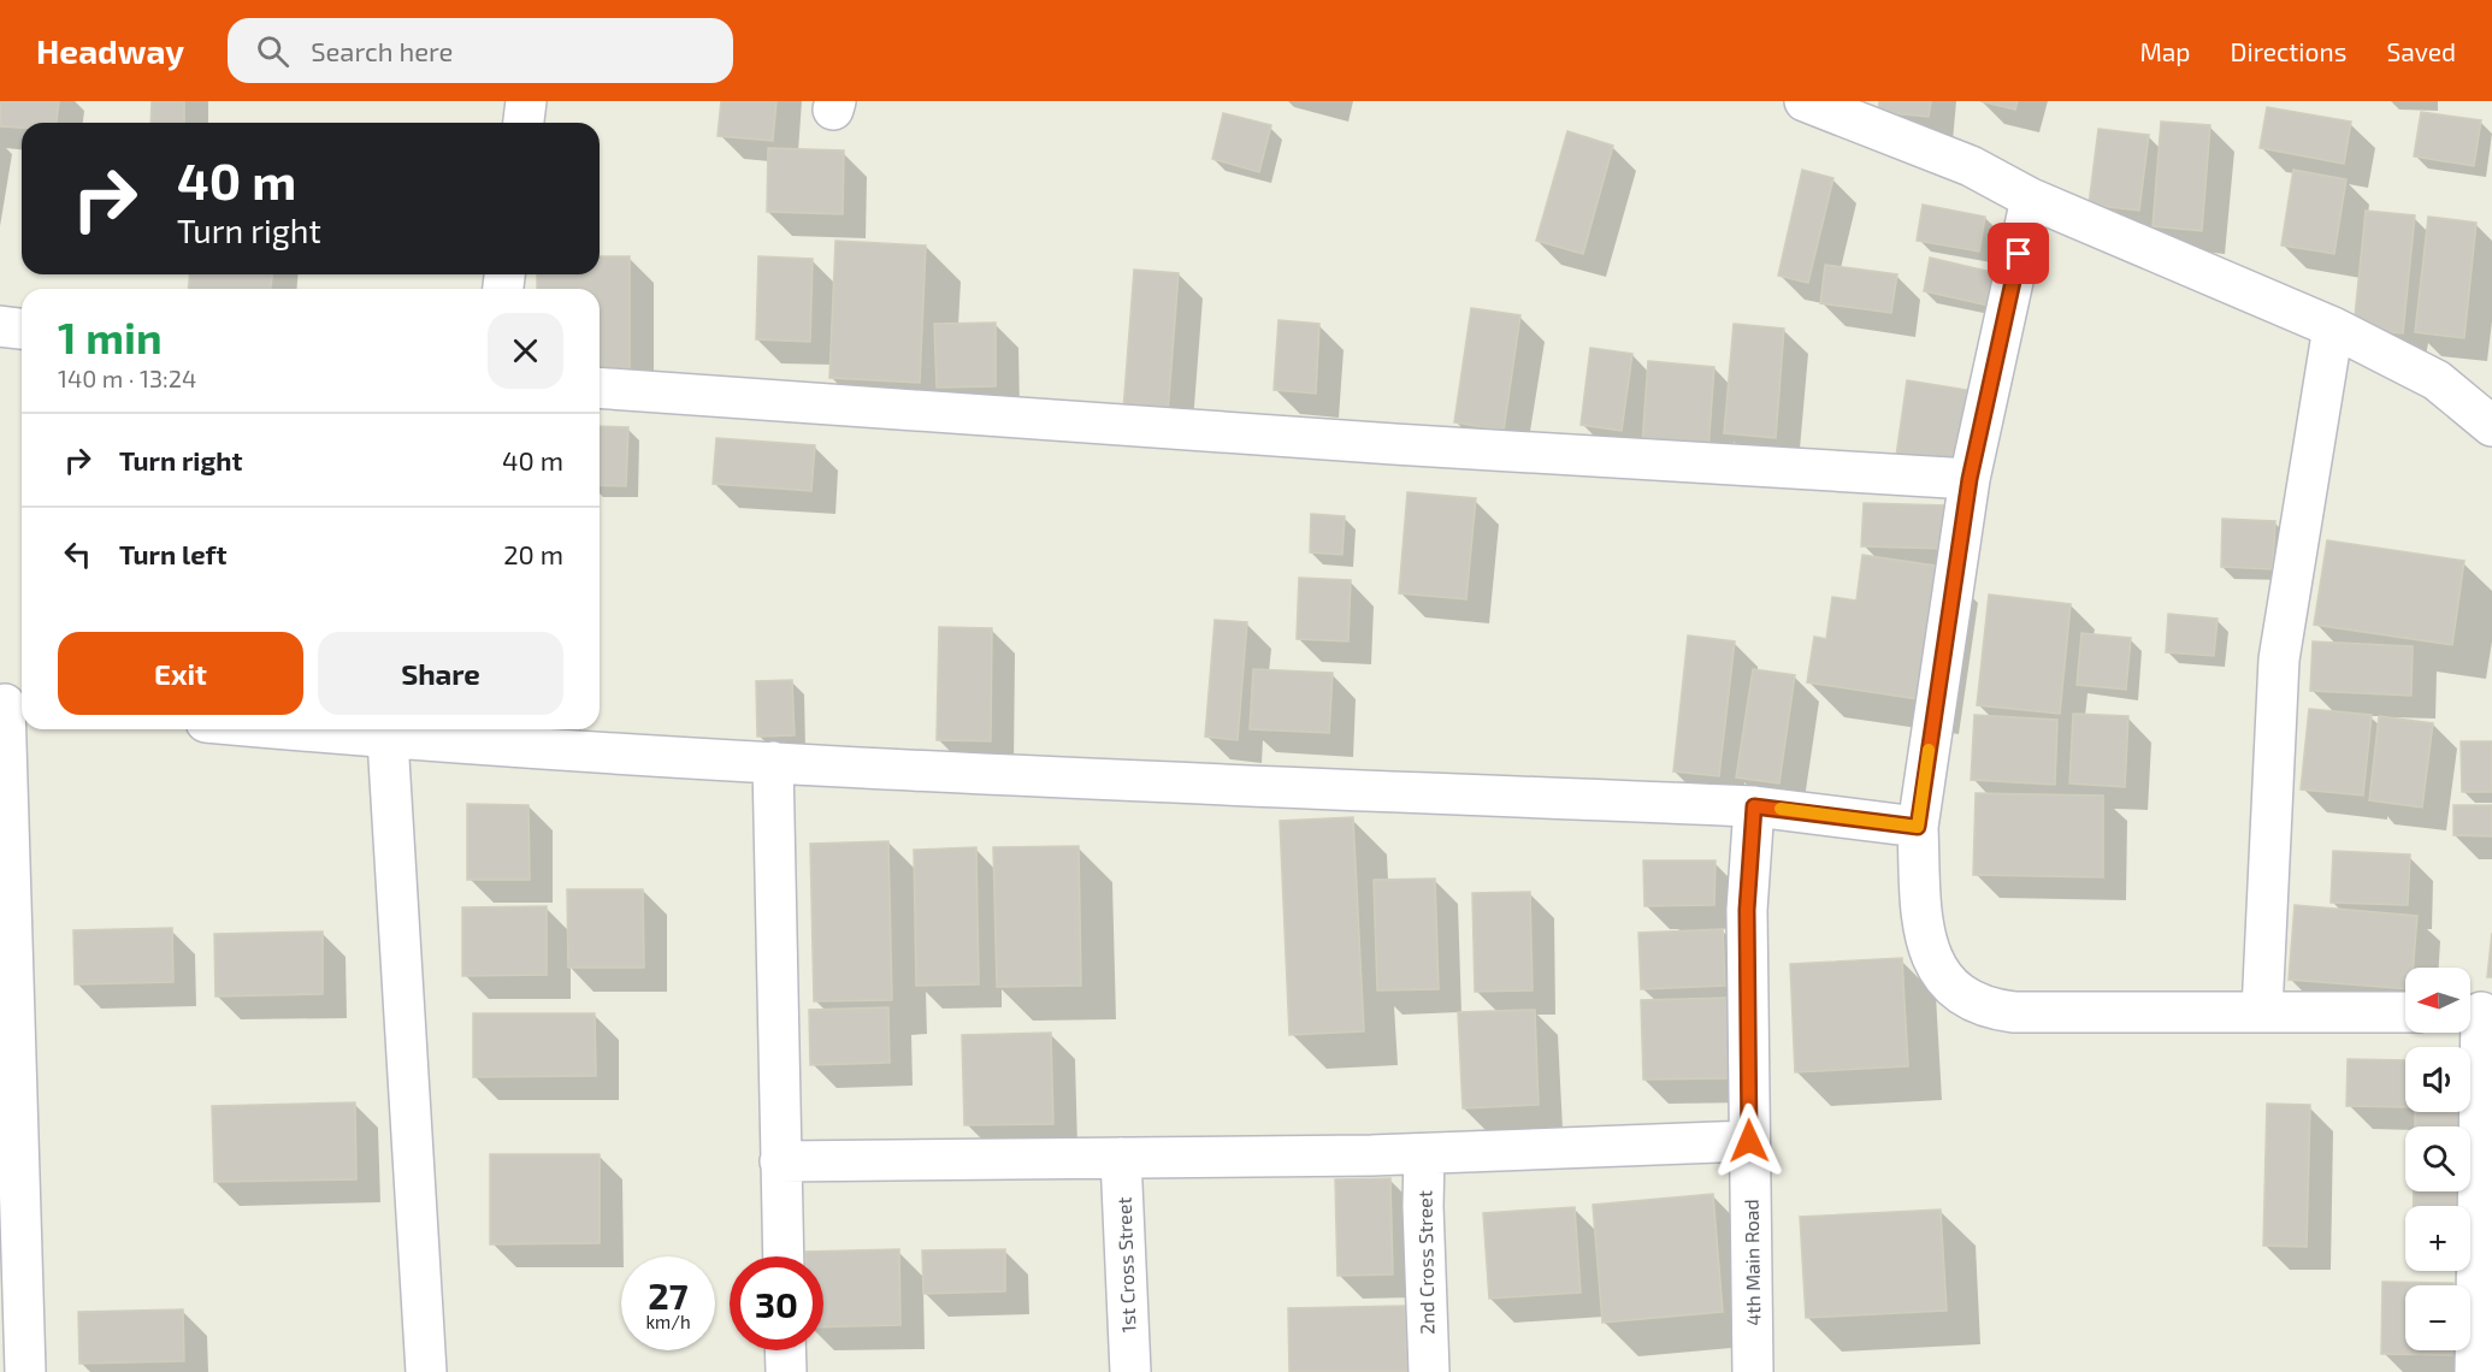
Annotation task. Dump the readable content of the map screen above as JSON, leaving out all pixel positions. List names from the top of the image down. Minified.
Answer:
{"streets":{"street":["2nd Cross Street","4th Main Road","1st Cross Street"]},"north":"left","page":{"header":"Headway","search":"Search here","nav":["Map","Directions","Saved"],"turn":["40 m","Turn right"],"heading":["1 min","140 m · 13:24"],"list":[{"name":"Turn right","value":"40 m"},{"name":"Turn left","value":"20 m"}],"buttons":["Exit","Share"],"map_buttons":["+","−"],"speed":"27 km/h","limit":"30"}}
